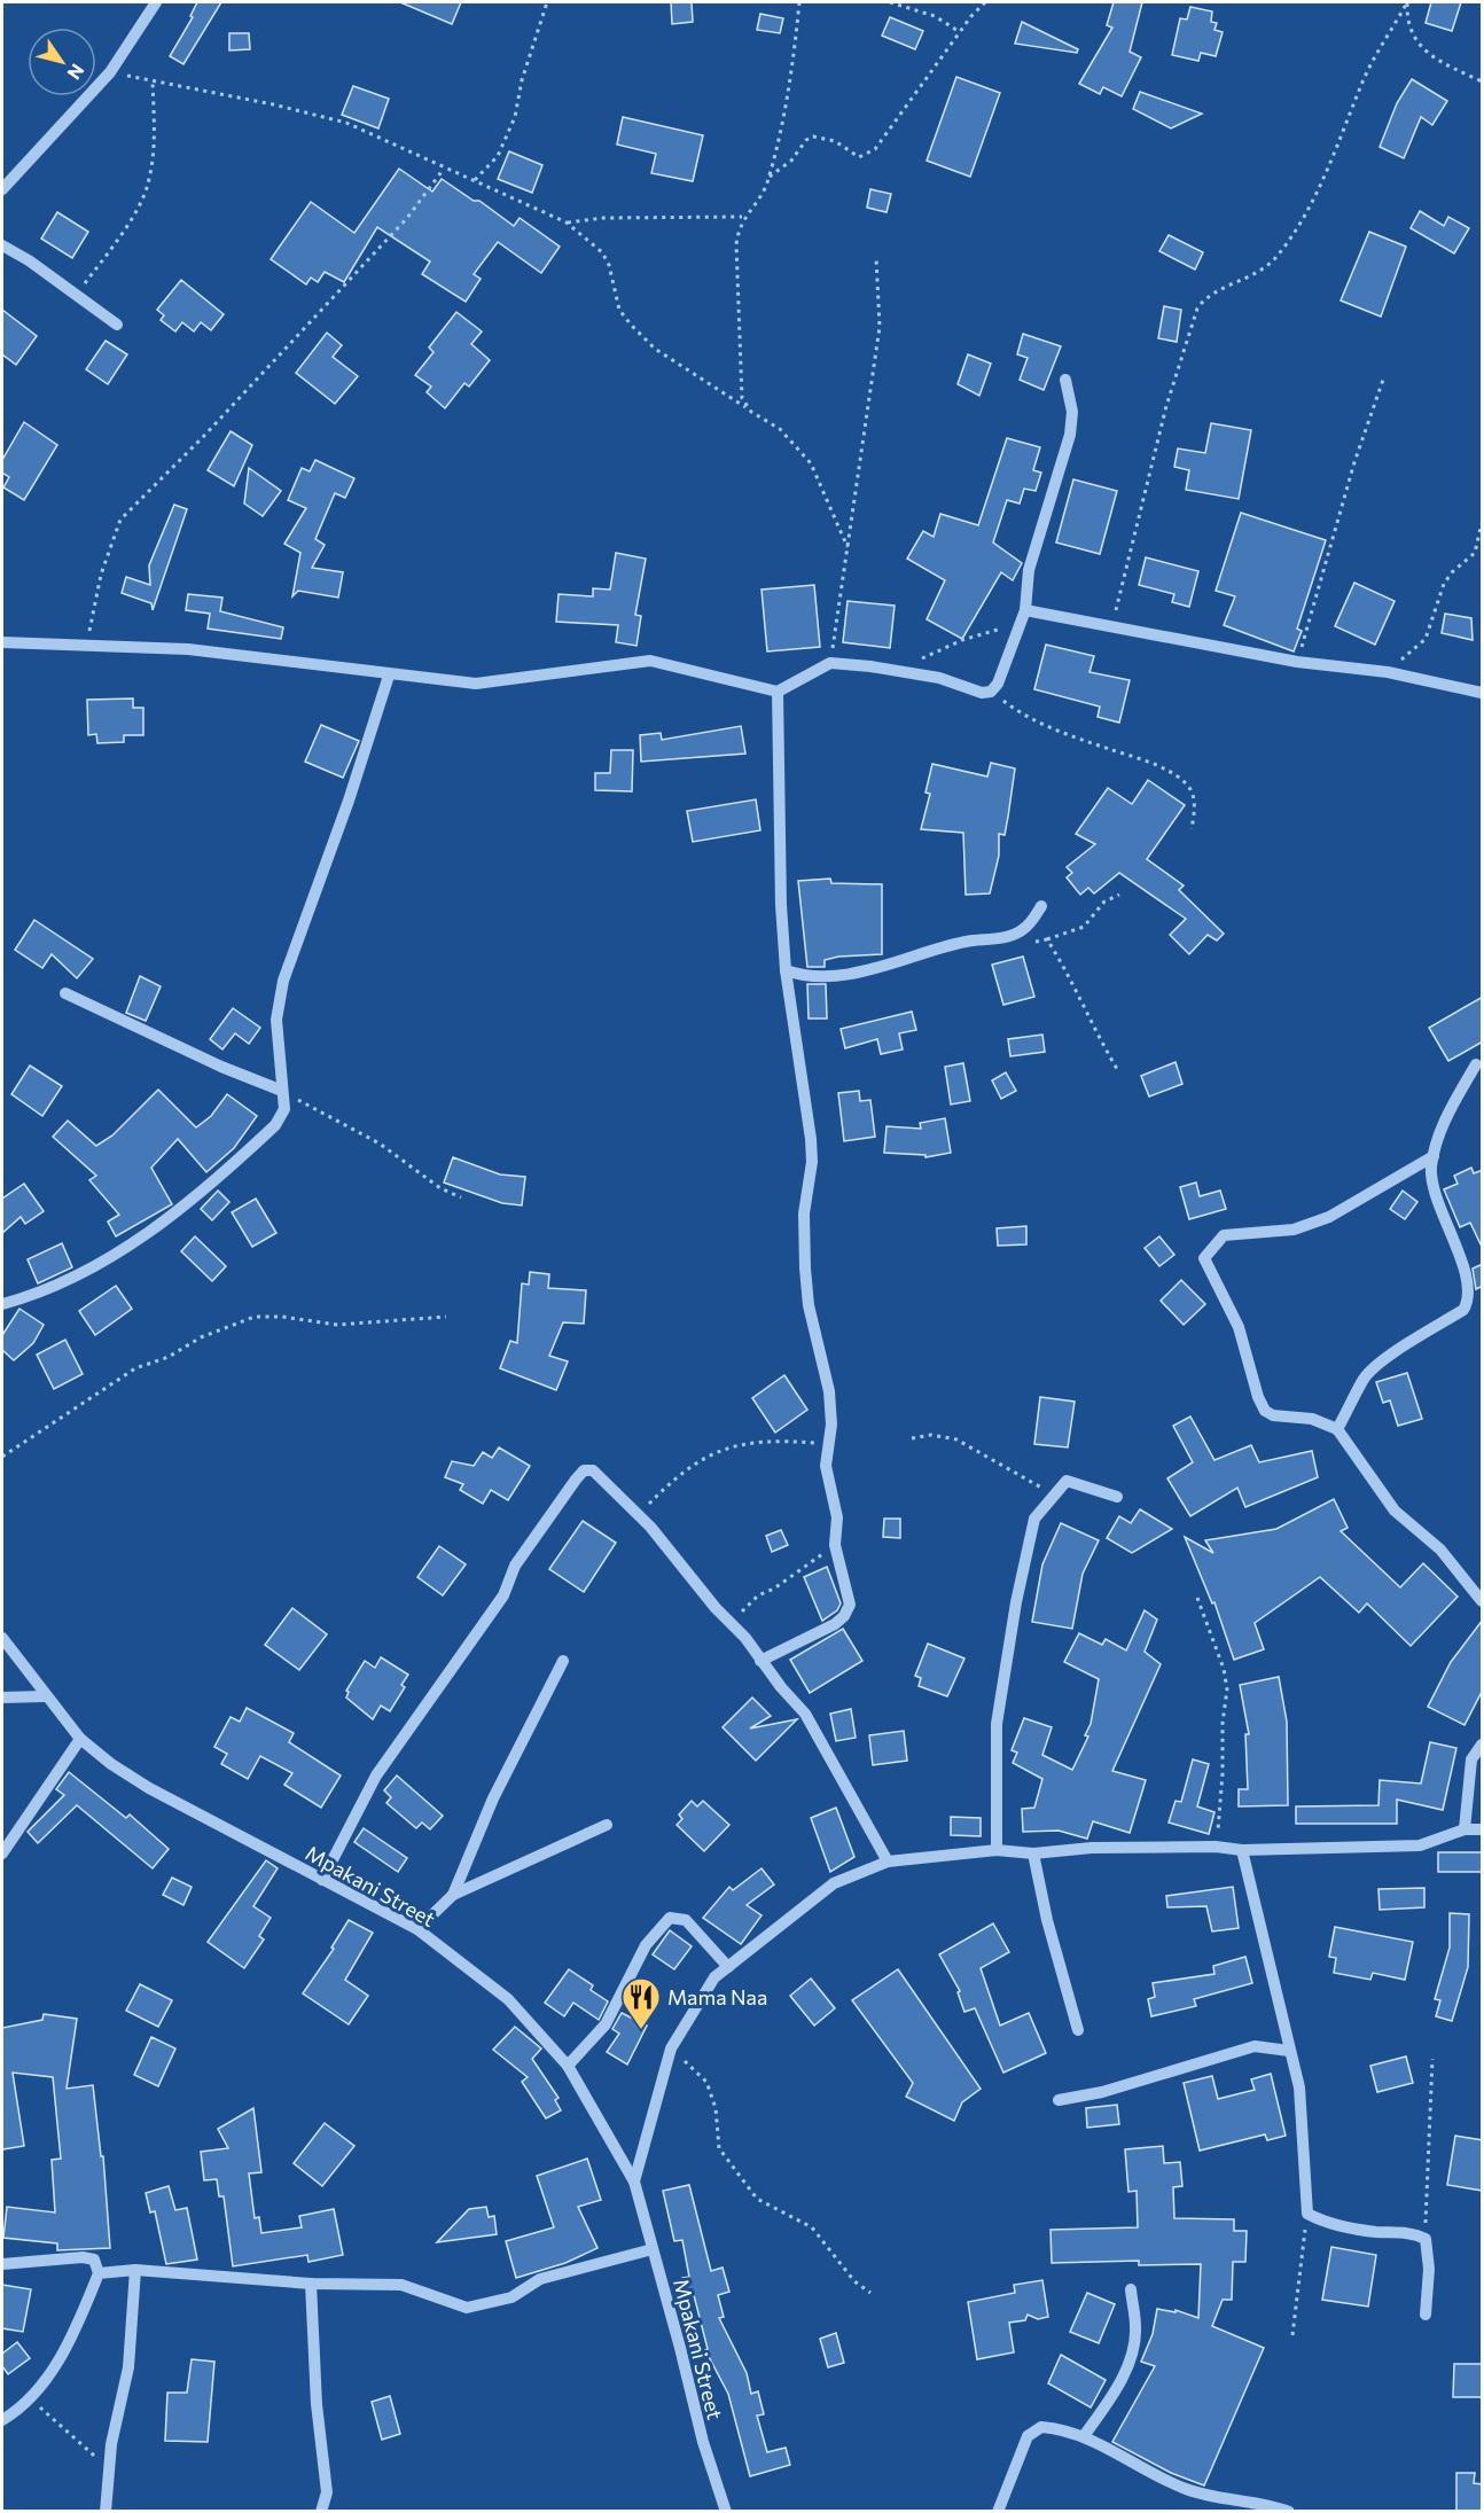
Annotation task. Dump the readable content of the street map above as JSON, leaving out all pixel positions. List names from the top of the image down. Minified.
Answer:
{"streets":{"street":["Mpakani Street"]},"places":{"restaurant":["Mama Naa"]},"north":"bottom right"}
